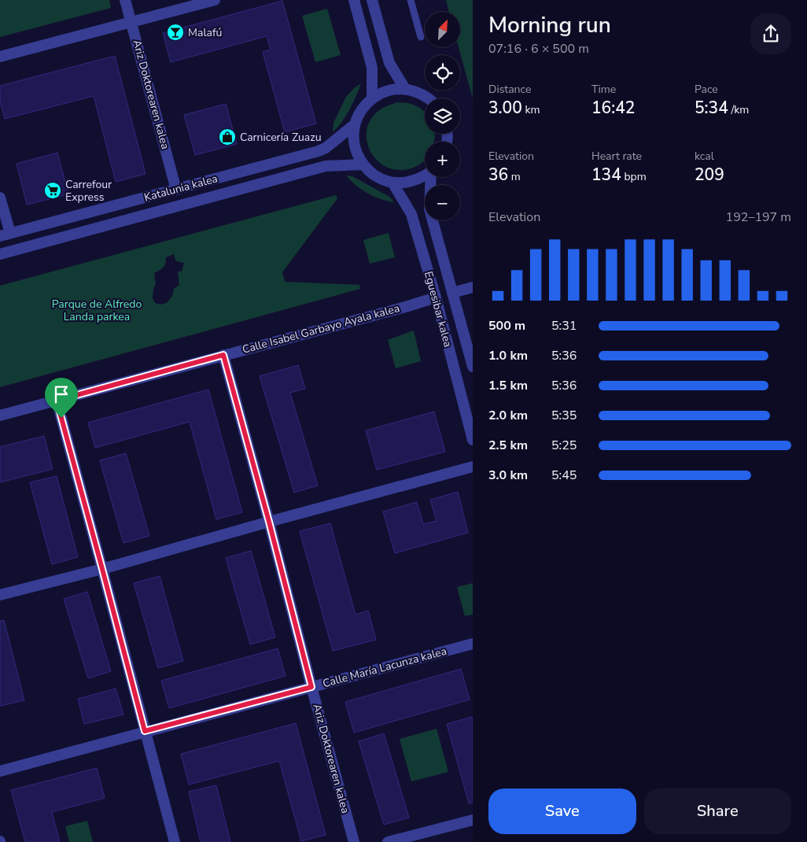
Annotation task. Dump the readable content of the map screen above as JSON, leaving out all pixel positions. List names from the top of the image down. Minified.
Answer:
{"streets":{"street":["Ariz Doktorearen kalea","Katalunia kalea","Eguesibar kalea","Calle Isabel Garbayo Ayala kalea","Calle María Lacunza kalea"]},"crossings":[["Ariz Doktorearen kalea","Katalunia kalea"],["Ariz Doktorearen kalea","Calle Isabel Garbayo Ayala kalea"],["Ariz Doktorearen kalea","Calle María Lacunza kalea"],["Eguesibar kalea","Calle Isabel Garbayo Ayala kalea"]],"parks":["Parque de Alfredo Landa parkea"],"places":{"bar":["Malafú"],"shop":["Carnicería Zuazu"],"supermarket":["Carrefour Express"]},"north":"top right","page":{"heading":["Morning run","07:16 · 6 × 500 m"],"map_buttons":["+","−"],"stats":[["Distance","3.00 km"],["Time","16:42"],["Pace","5:34 /km"],["Elevation","36 m"],["Heart rate","134 bpm"],["kcal","209"]],"chart":["Elevation","192–197 m"],"list":[{"name":"500 m","note":"5:31"},{"name":"1.0 km","note":"5:36"},{"name":"1.5 km","note":"5:36"},{"name":"2.0 km","note":"5:35"},{"name":"2.5 km","note":"5:25"},{"name":"3.0 km","note":"5:45"}],"buttons":["Save","Share"]}}
